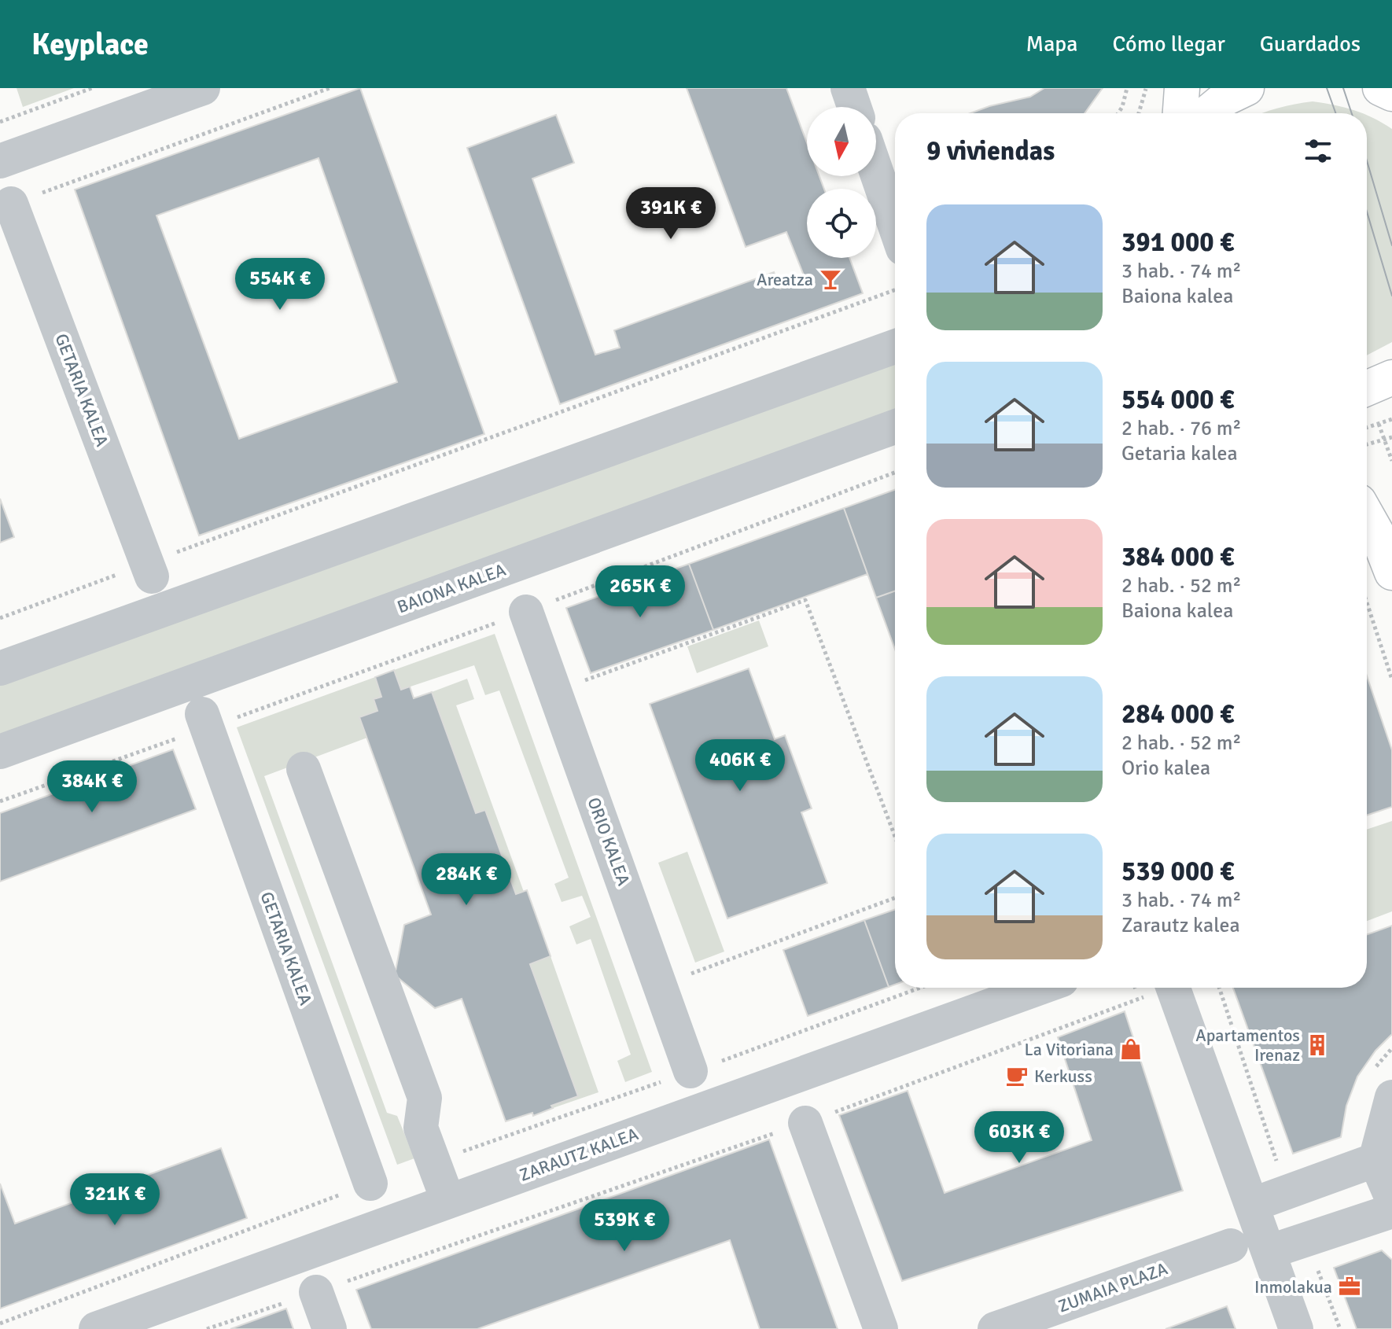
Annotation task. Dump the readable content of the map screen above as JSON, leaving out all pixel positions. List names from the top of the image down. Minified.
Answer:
{"streets":{"street":["GETARIA KALEA","BAIONA KALEA","ORIO KALEA","ZARAUTZ KALEA","ZUMAIA PLAZA"]},"places":{"bar":["Areatza"],"building":["Apartamentos Irenaz"],"shop":["La Vitoriana"],"cafe":["Kerkuss"],"office":["Inmolakua"]},"north":"bottom","page":{"header":"Keyplace","nav":["Mapa","Cómo llegar","Guardados"],"heading":"9 viviendas","price":["391K €","554K €","265K €","406K €","384K €","284K €","603K €","321K €","539K €"],"list":[{"name":"391 000 €","note":"3 hab. · 74 m² · Baiona kalea"},{"name":"554 000 €","note":"2 hab. · 76 m² · Getaria kalea"},{"name":"384 000 €","note":"2 hab. · 52 m² · Baiona kalea"},{"name":"284 000 €","note":"2 hab. · 52 m² · Orio kalea"},{"name":"539 000 €","note":"3 hab. · 74 m² · Zarautz kalea"}]}}
